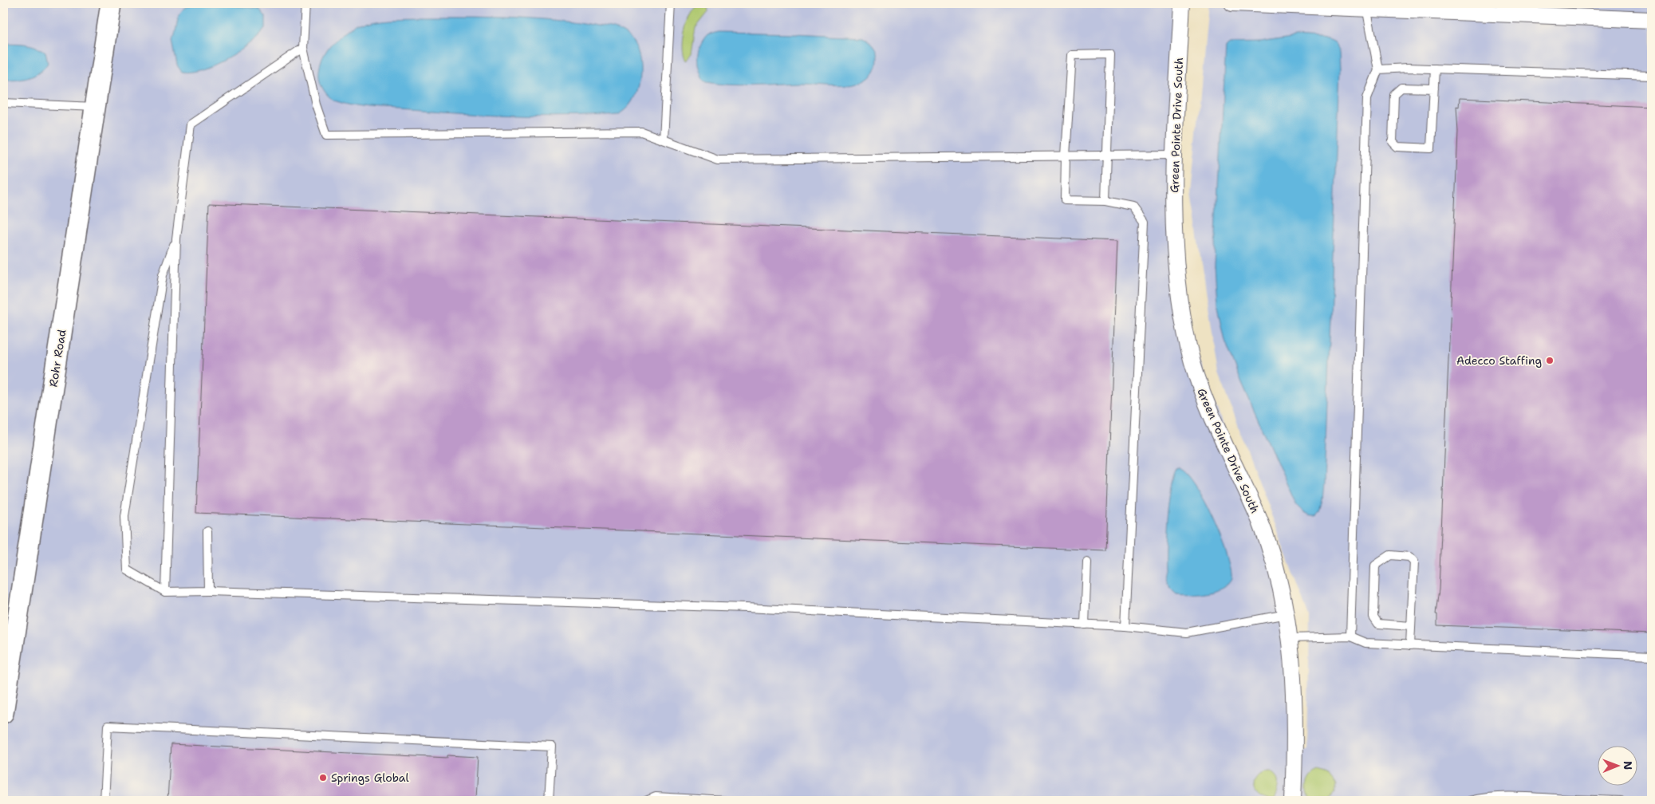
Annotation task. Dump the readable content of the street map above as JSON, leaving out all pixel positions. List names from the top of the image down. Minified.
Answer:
{"streets":{"street":["Green Pointe Drive South","Rohr Road"]},"places":["Adecco Staffing","Springs Global"],"north":"right"}
